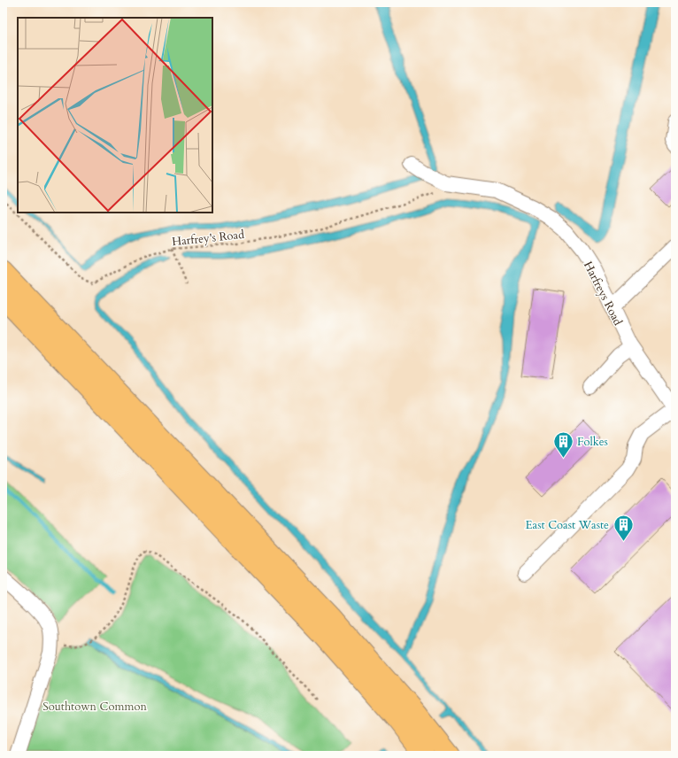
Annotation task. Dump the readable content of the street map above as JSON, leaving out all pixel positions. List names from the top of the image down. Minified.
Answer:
{"streets":{"street":["Harfreys Road"],"path":["Harfrey's Road"]},"crossings":[["Harfrey's Road","Harfreys Road"]],"parks":["Southtown Common"],"places":{"building":["Folkes","East Coast Waste"]}}
